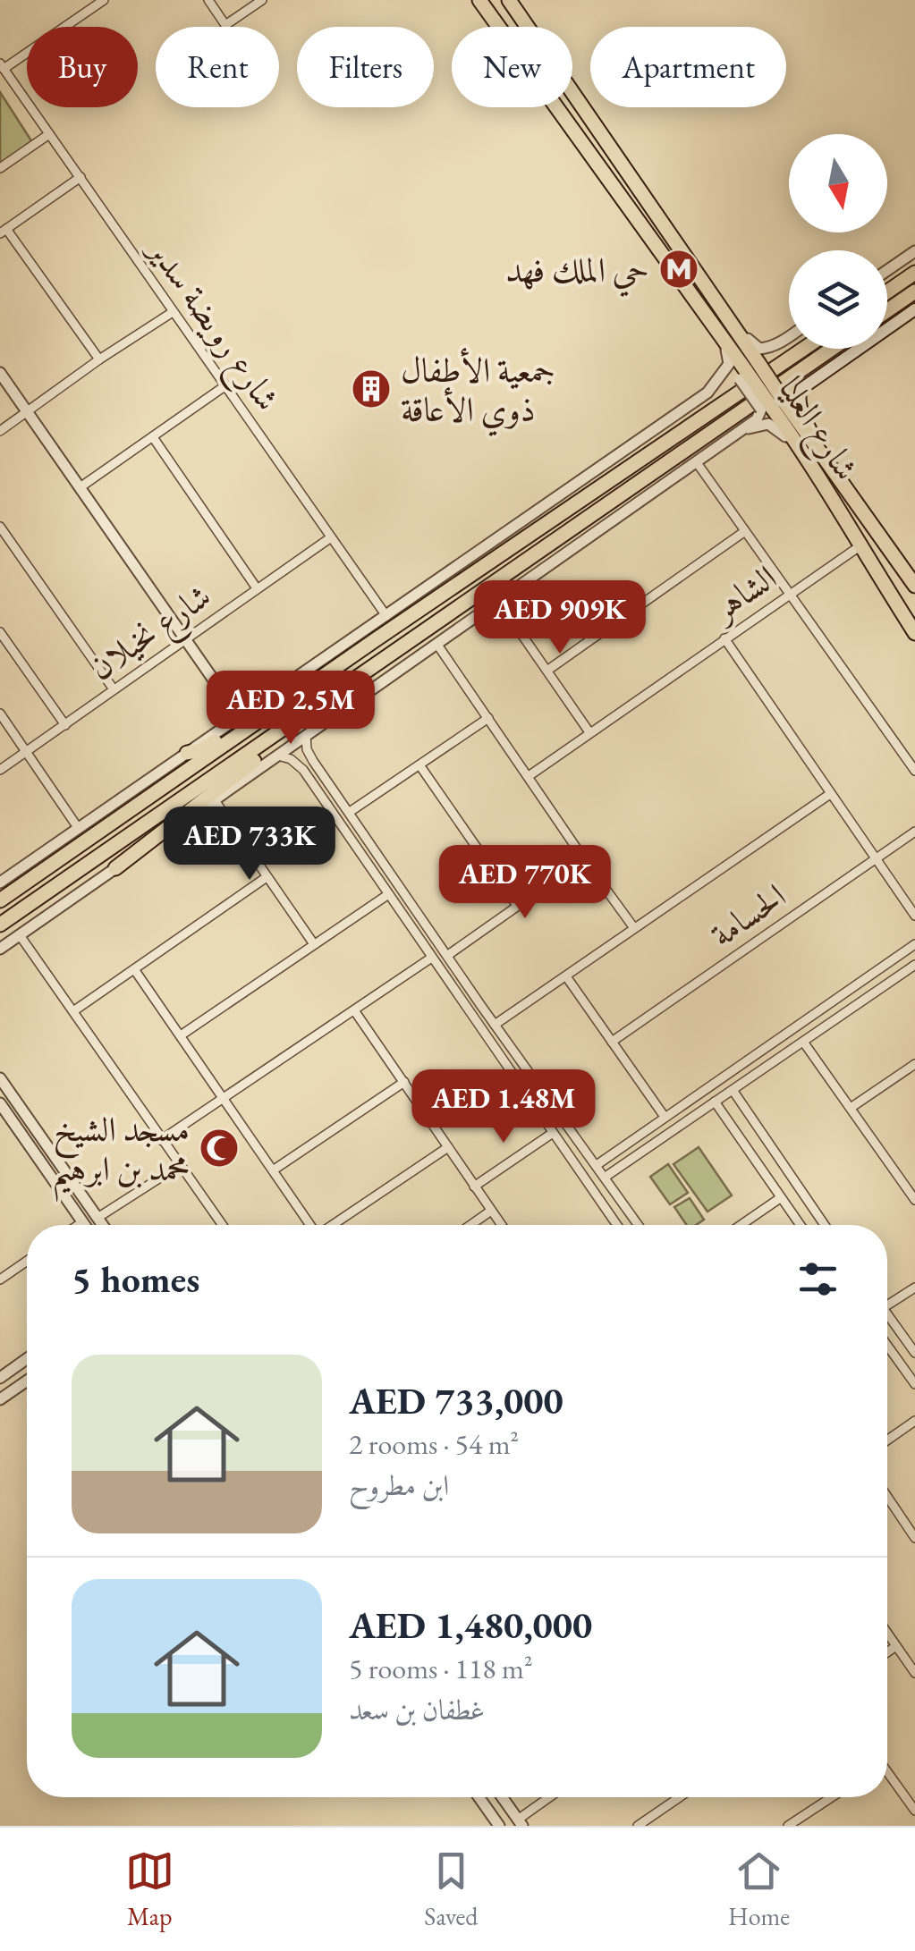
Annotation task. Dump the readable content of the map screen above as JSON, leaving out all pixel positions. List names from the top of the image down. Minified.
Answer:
{"streets":{"main road":["شارع العليا"],"street":["شارع رويضة سدير","الشاهر","شارع نخيلان","الحسامة"]},"crossings":[["شارع رويضة سدير","شارع نخيلان"],["شارع العليا","الشاهر"]],"places":{"metro station":["حي الملك فهد"],"building":["جمعية الأطفال ذوي الأعاقة"],"mosque":["مسجد الشيخ محمد بن ابرهيم"]},"north":"bottom","page":{"chip":["Buy","Rent","Filters","New","Apartment"],"price":["AED 909K","AED 2.5M","AED 733K","AED 770K","AED 1.48M"],"heading":"5 homes","list":[{"name":"AED 733,000","note":"2 rooms · 54 m² · ابن مطروح"},{"name":"AED 1,480,000","note":"5 rooms · 118 m² · غطفان بن سعد"}],"tabs":["Map","Saved","Home"]}}
